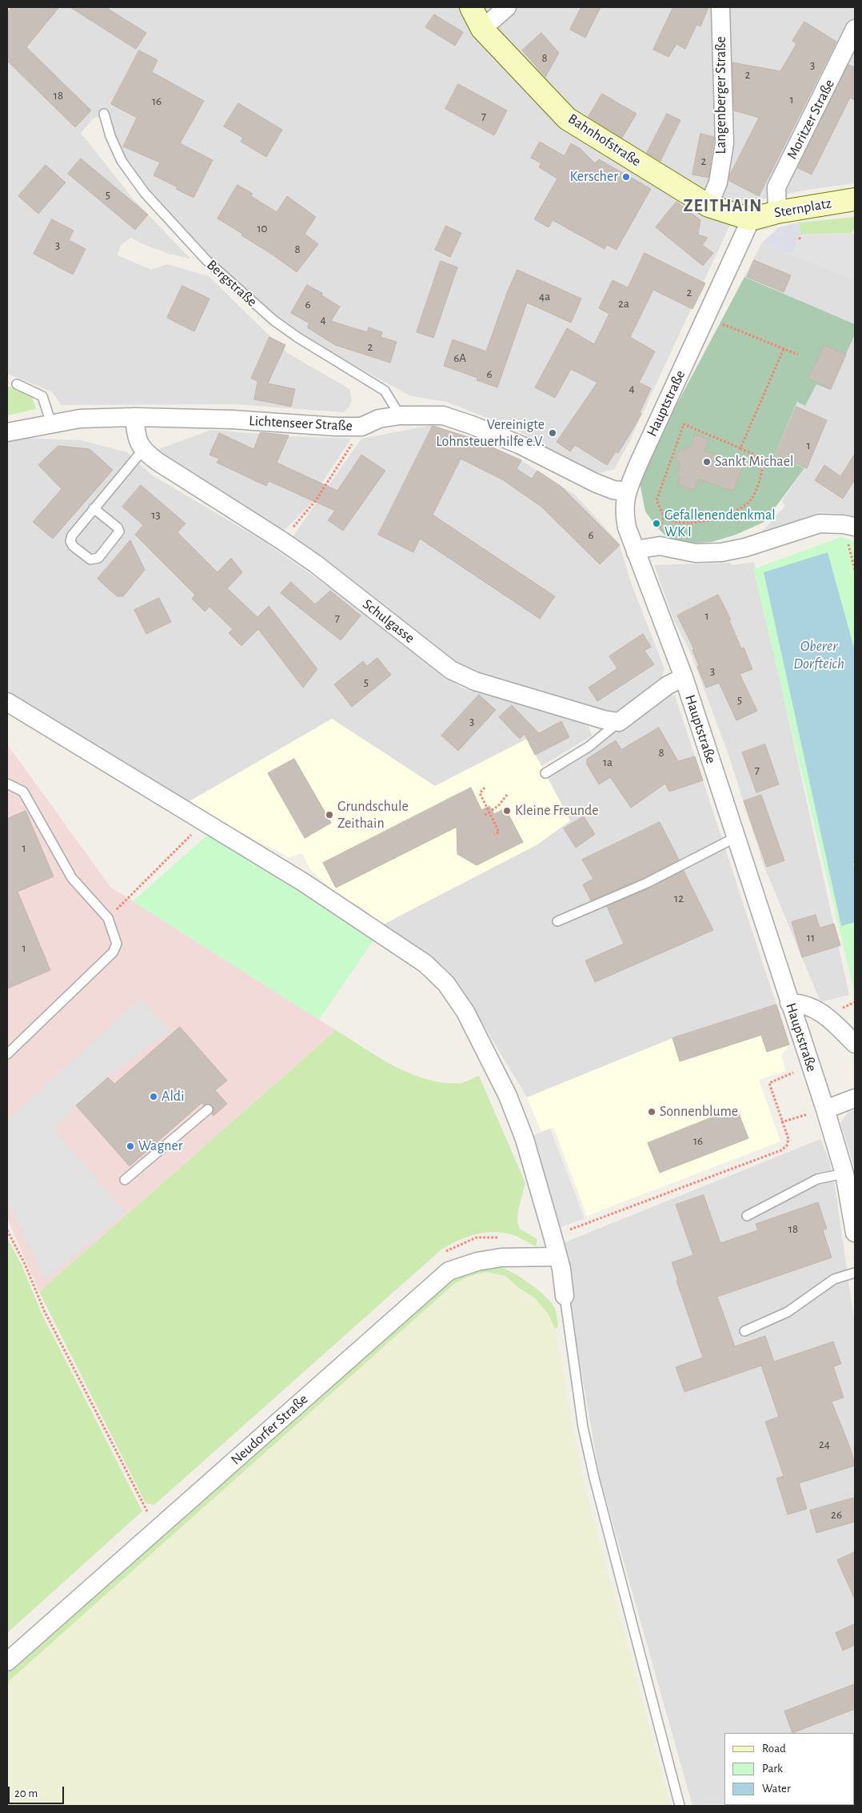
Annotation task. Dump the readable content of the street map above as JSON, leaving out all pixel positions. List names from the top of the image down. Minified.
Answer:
{"streets":{"street":["Langenberger Straße","Moritzer Straße","Bahnhofstraße","Sternplatz","Hauptstraße","Lichtenseer Straße","Schulgasse","Neudorfer Straße"],"lane":["Bergstraße"]},"crossings":[["Langenberger Straße","Bahnhofstraße"],["Moritzer Straße","Sternplatz"],["Bahnhofstraße","Sternplatz"],["Bahnhofstraße","Hauptstraße"],["Sternplatz","Hauptstraße"],["Bergstraße","Lichtenseer Straße"],["Hauptstraße","Lichtenseer Straße"]],"districts":["ZEITHAIN"],"water":["Oberer Dorfteich"],"places":["Kerscher","Vereinigte Lohnsteuerhilfe e.V.","Sankt Michael","Gefallenendenkmal WK I","Kleine Freunde","Grundschule Zeithain","Aldi","Sonnenblume","Wagner"],"house_numbers":["8","3","2","18","1","16","7","2","5","10","3","8","2","4a","2a","6","4","2","6A","6","4","1","13","6","1","7","3","5","5","3","8","1a","7","1","12","11","1","16","18","24","26"],"legend":["Road","Park","Water"],"scale_bar":"20 m"}
